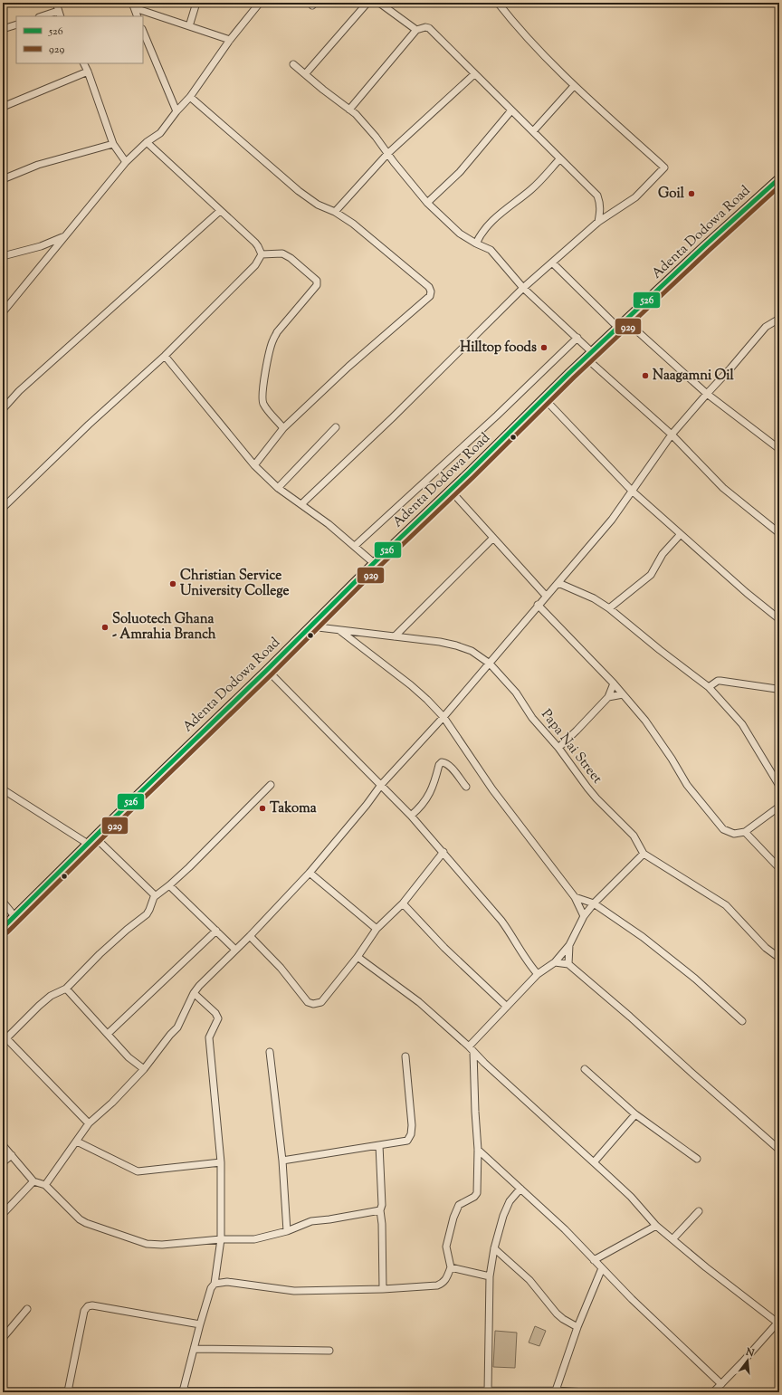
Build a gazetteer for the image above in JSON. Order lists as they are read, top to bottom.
{
  "streets": {
    "main road": ["Adenta Dodowa Road"],
    "street": ["Papa Nai Street"]
  },
  "crossings": [
    ["Adenta Dodowa Road", "Papa Nai Street"]
  ],
  "places": [
    "Goil",
    "Hilltop foods",
    "Naagamni Oil",
    "Christian Service University College",
    "Soluotech Ghana - Amrahia Branch",
    "Takoma"
  ],
  "lines": ["transit line 526", "transit line 929"],
  "legend": ["526", "929"],
  "north": "top"
}
